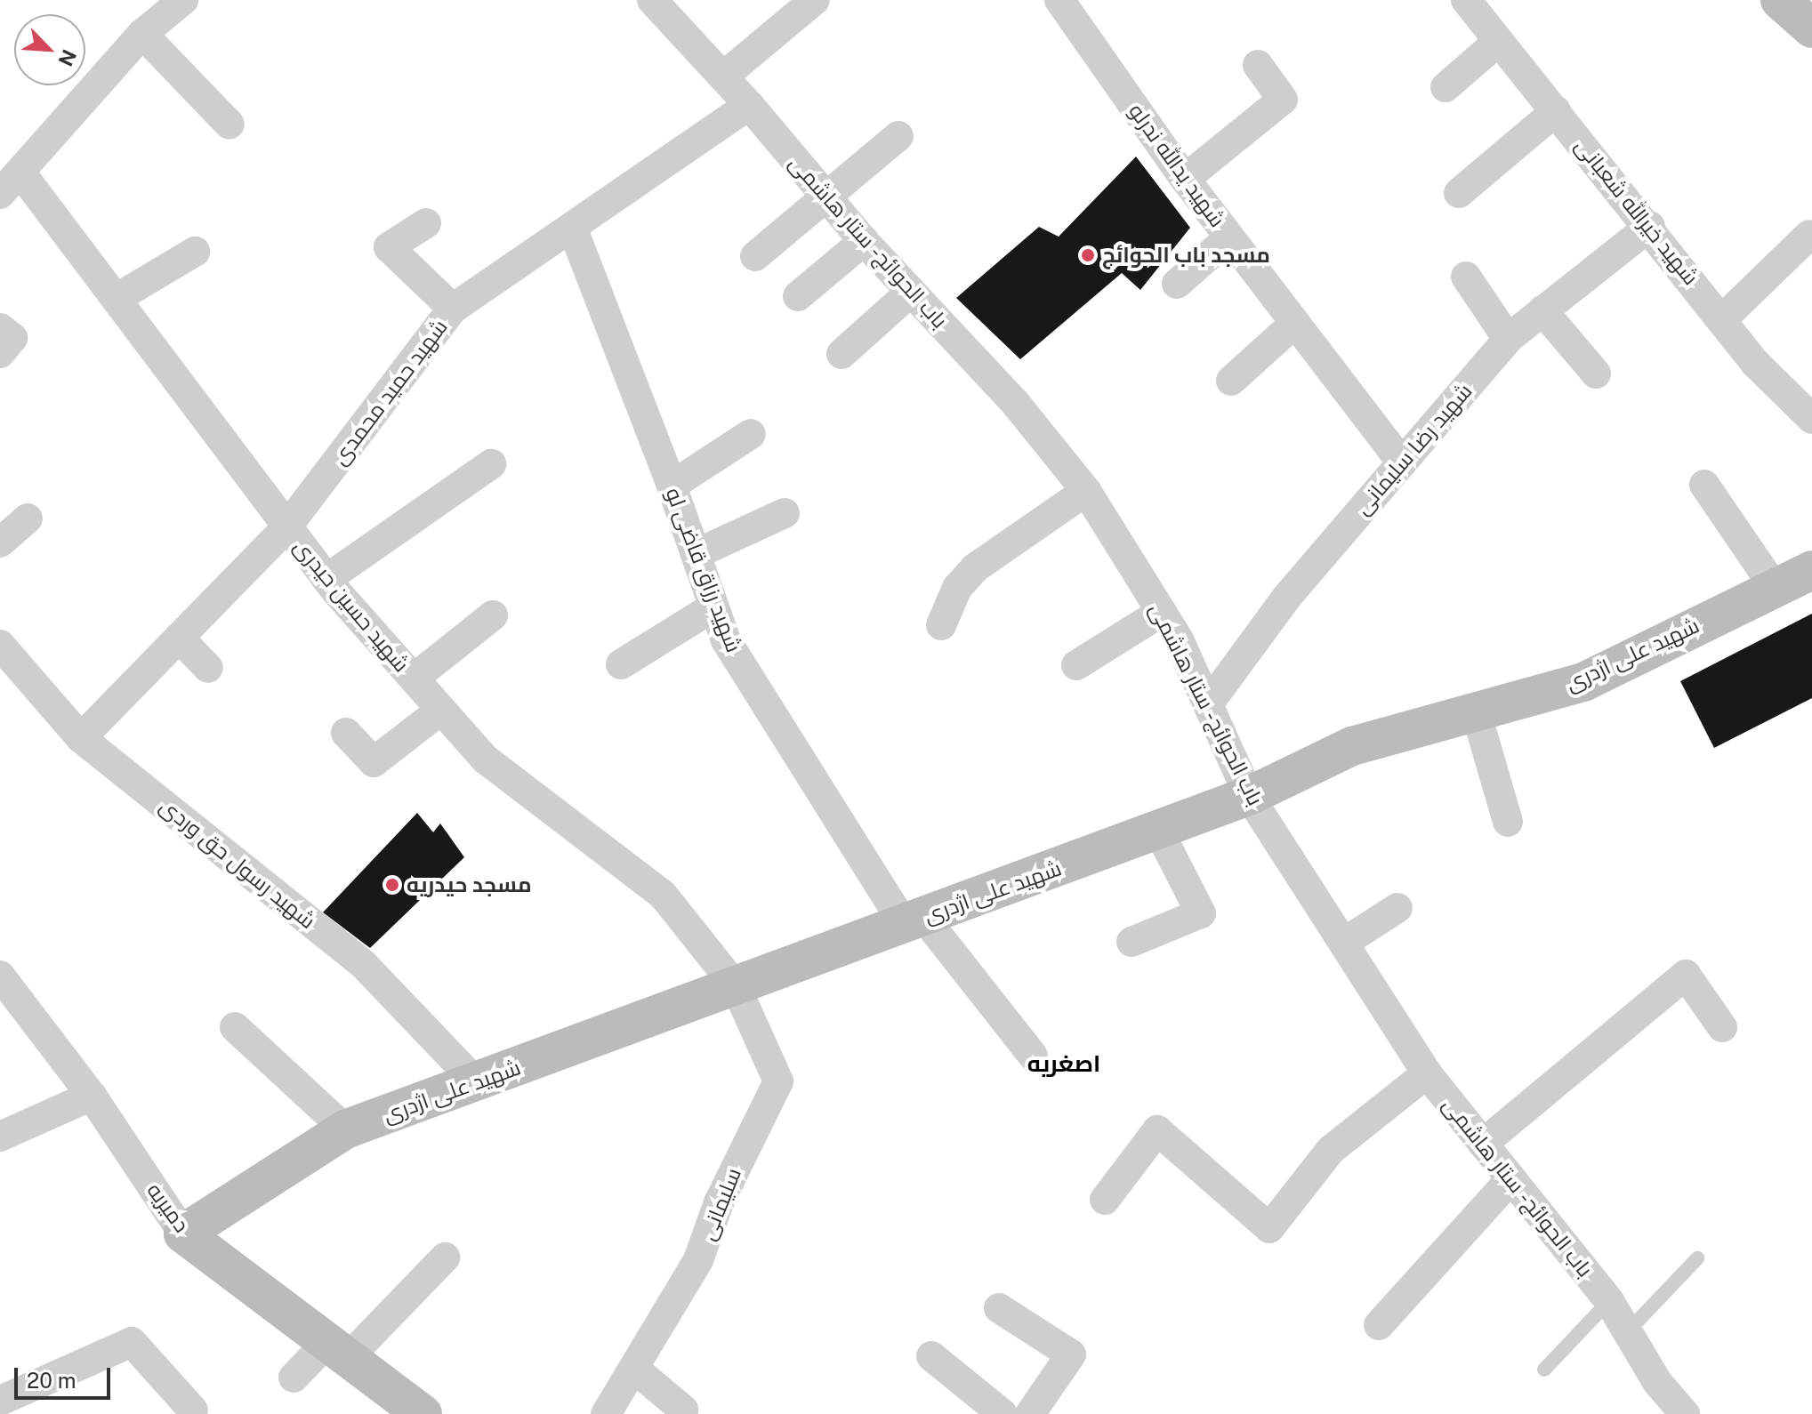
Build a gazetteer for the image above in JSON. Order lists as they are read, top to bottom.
{
  "streets": {
    "street": [
      "شهید یدالله ندرلو",
      "شهید خیرالله شعبانی",
      "باب الحوائج - ستار هاشمی",
      "شهید حمید محمدی",
      "شهید رضا سلیمانی",
      "شهید رزاق قاضی لو",
      "شهید حسین حیدری",
      "شهید علی اژدری",
      "شهید رسول حق وردی",
      "سلیمانی",
      "دمیریه"
    ]
  },
  "crossings": [
    ["شهید یدالله ندرلو", "شهید رضا سلیمانی"],
    ["شهید خیرالله شعبانی", "شهید رضا سلیمانی"],
    ["باب الحوائج - ستار هاشمی", "شهید حمید محمدی"],
    ["باب الحوائج - ستار هاشمی", "شهید رضا سلیمانی"],
    ["باب الحوائج - ستار هاشمی", "شهید علی اژدری"],
    ["شهید حمید محمدی", "شهید رزاق قاضی لو"],
    ["شهید حمید محمدی", "شهید حسین حیدری"],
    ["شهید حمید محمدی", "شهید رسول حق وردی"],
    ["شهید رزاق قاضی لو", "شهید علی اژدری"],
    ["شهید حسین حیدری", "شهید علی اژدری"],
    ["شهید حسین حیدری", "سلیمانی"],
    ["شهید علی اژدری", "شهید رسول حق وردی"],
    ["شهید علی اژدری", "سلیمانی"],
    ["شهید علی اژدری", "دمیریه"]
  ],
  "districts": ["اصغریه"],
  "places": ["مسجد باب الحوائج", "مسجد حیدریه"],
  "scale_bar": "20 m",
  "north": "bottom right"
}
